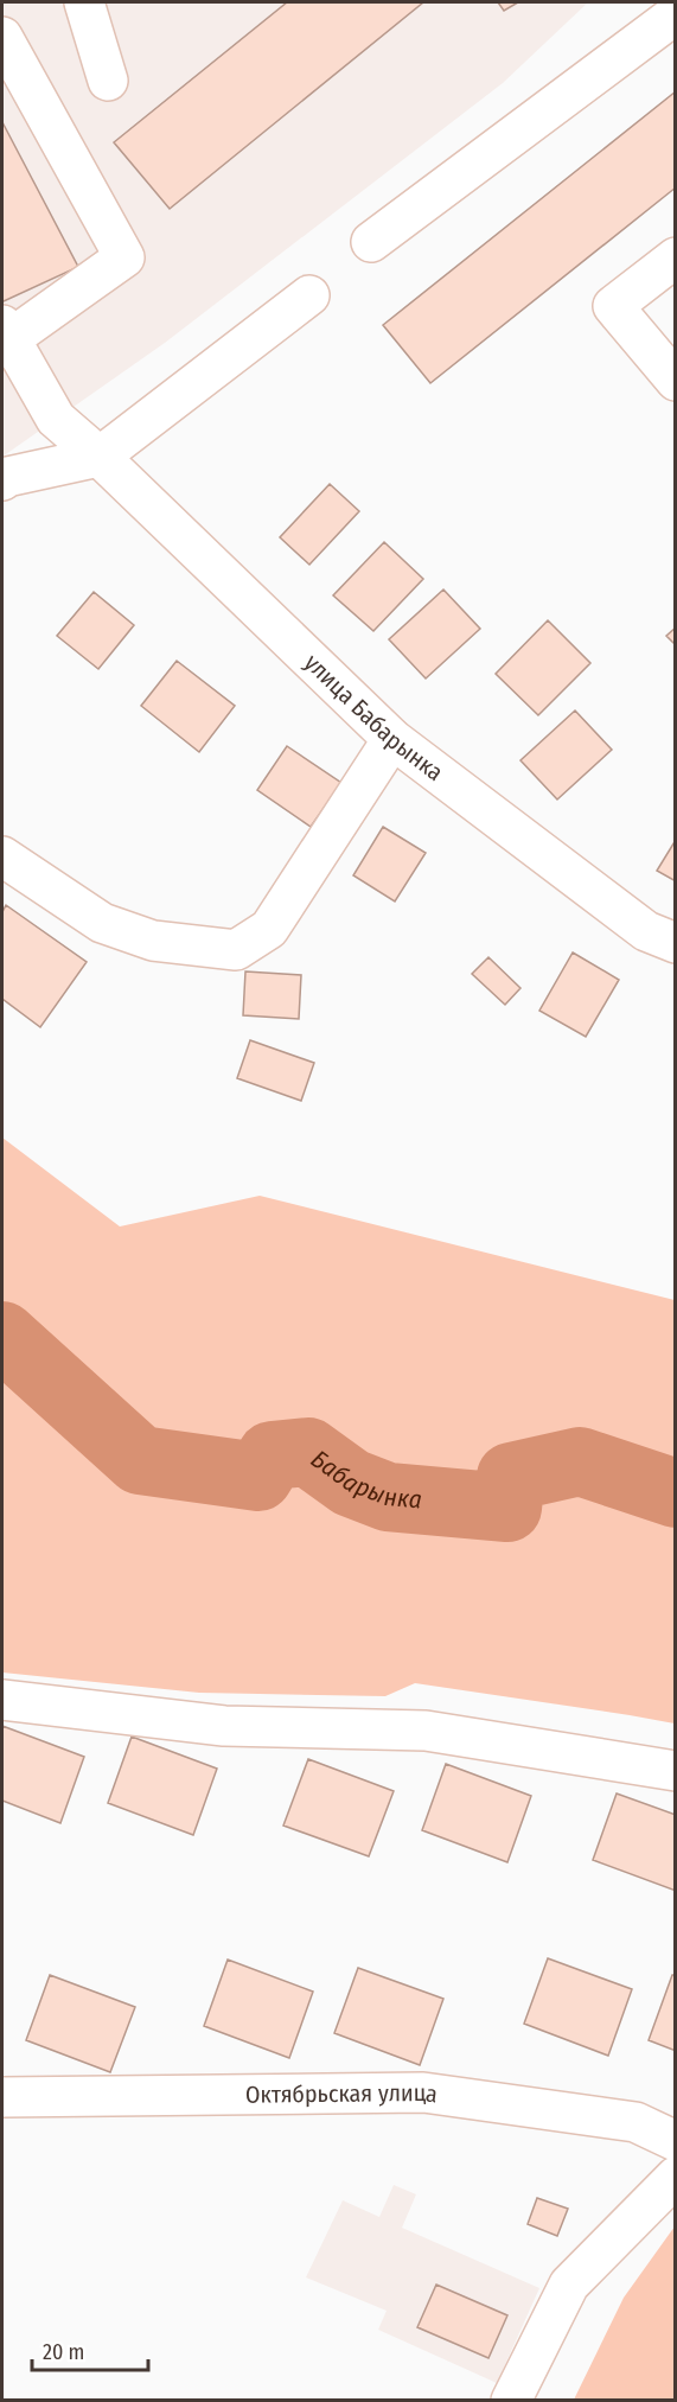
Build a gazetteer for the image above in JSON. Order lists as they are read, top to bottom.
{
  "streets": {
    "street": ["улица Бабарынка", "Октябрьская улица"]
  },
  "water": ["Бабарынка"],
  "scale_bar": "20 m"
}
